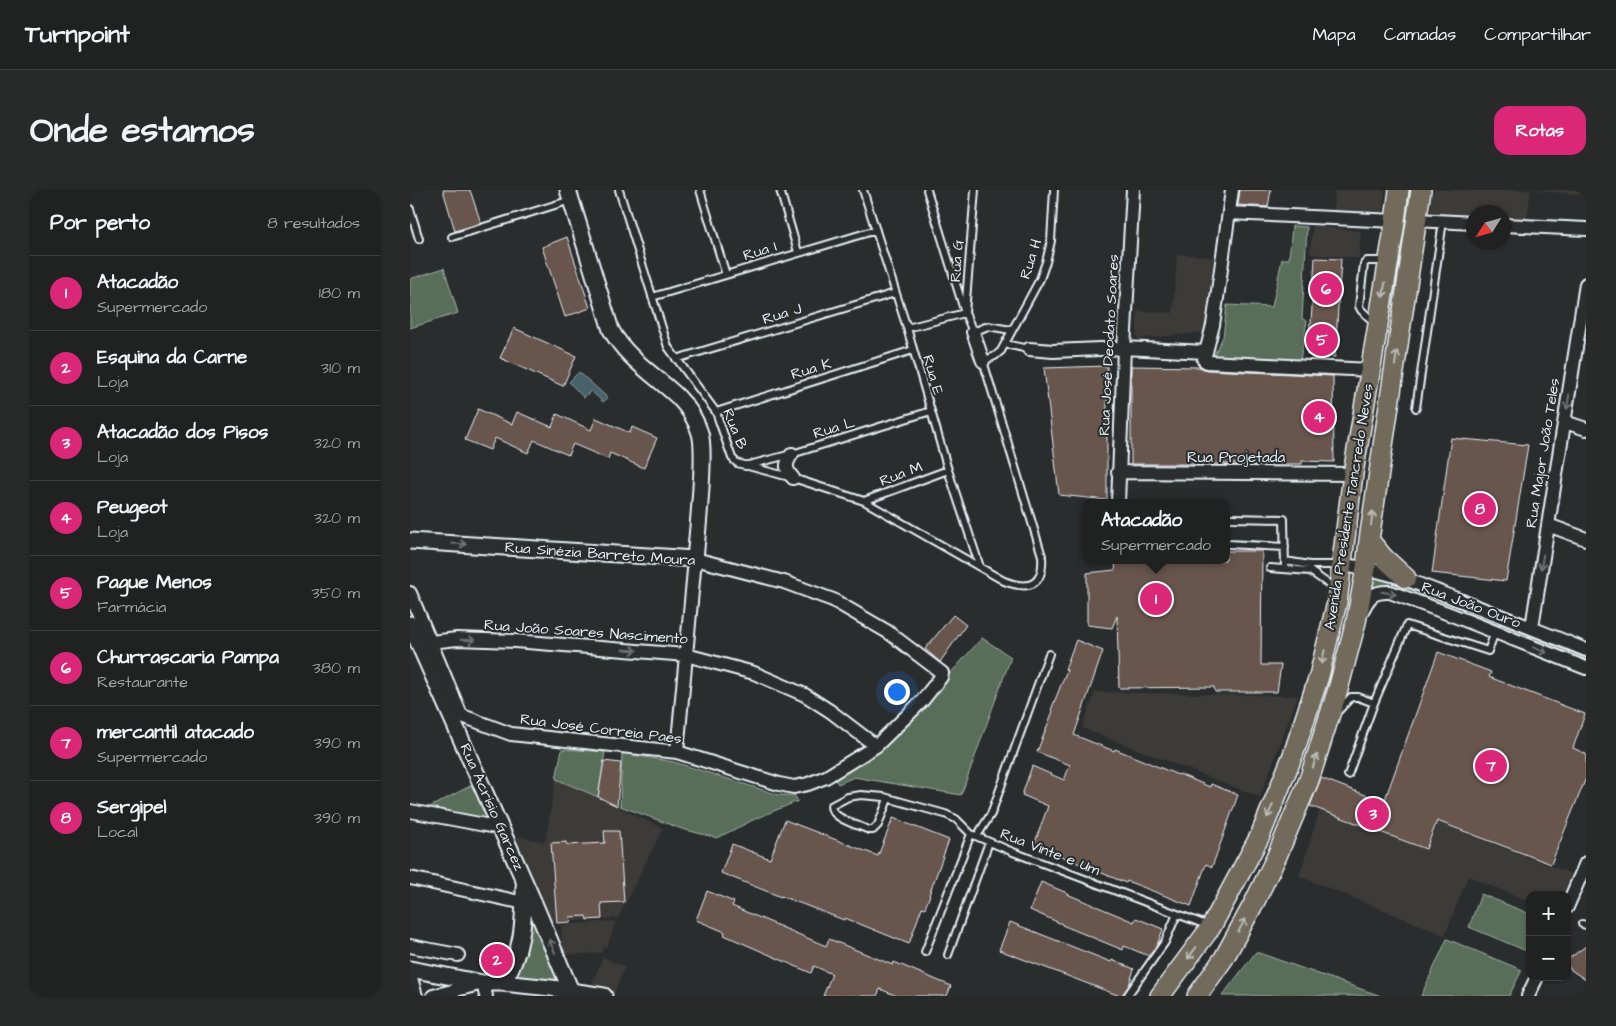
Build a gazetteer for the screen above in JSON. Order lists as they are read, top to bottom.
{
  "streets": {
    "main road": ["Avenida Presidente Tancredo Neves"],
    "street": [
      "Rua José Deodato Soares",
      "Rua Major João Teles",
      "Rua Projetada",
      "Rua Sinézia Barreto Moura",
      "Rua João Ouro",
      "Rua João Soares Nascimento",
      "Rua José Correia Paes",
      "Rua Acrísio Garcez"
    ],
    "lane": [
      "Rua I",
      "Rua H",
      "Rua G",
      "Rua J",
      "Rua K",
      "Rua E",
      "Rua L",
      "Rua B",
      "Rua M",
      "Rua Vinte e Um"
    ]
  },
  "crossings": [
    ["Rua I", "Rua E"],
    ["Rua I", "Rua B"],
    ["Rua J", "Rua E"],
    ["Rua J", "Rua B"],
    ["Rua José Deodato Soares", "Rua Projetada"],
    ["Rua K", "Rua E"],
    ["Rua K", "Rua B"],
    ["Rua E", "Rua L"],
    ["Rua E", "Rua B"],
    ["Rua E", "Rua M"],
    ["Rua L", "Rua B"],
    ["Rua B", "Rua M"],
    ["Rua Major João Teles", "Rua João Ouro"],
    ["Rua Projetada", "Avenida Presidente Tancredo Neves"],
    ["Avenida Presidente Tancredo Neves", "Rua João Ouro"],
    ["Avenida Presidente Tancredo Neves", "Rua Vinte e Um"],
    ["Rua Sinézia Barreto Moura", "Rua José Correia Paes"],
    ["Rua João Soares Nascimento", "Rua José Correia Paes"],
    ["Rua João Soares Nascimento", "Rua Acrísio Garcez"],
    ["Rua José Correia Paes", "Rua Acrísio Garcez"]
  ],
  "one_way": ["Rua Major João Teles", "Rua Sinézia Barreto Moura", "Rua João Soares Nascimento"],
  "north": "bottom left",
  "page": {
    "header": "Turnpoint",
    "nav": ["Mapa", "Camadas", "Compartilhar"],
    "title": "Onde estamos",
    "buttons": "Rotas",
    "heading": ["Por perto", "8 resultados"],
    "list": [
      {
        "mark": "1",
        "name": "Atacadão",
        "note": "Supermercado",
        "value": "180 m"
      },
      {
        "mark": "2",
        "name": "Esquina da Carne",
        "note": "Loja",
        "value": "310 m"
      },
      {
        "mark": "3",
        "name": "Atacadão dos Pisos",
        "note": "Loja",
        "value": "320 m"
      },
      {
        "mark": "4",
        "name": "Peugeot",
        "note": "Loja",
        "value": "320 m"
      },
      {
        "mark": "5",
        "name": "Pague Menos",
        "note": "Farmácia",
        "value": "350 m"
      },
      {
        "mark": "6",
        "name": "Churrascaria Pampa",
        "note": "Restaurante",
        "value": "380 m"
      },
      {
        "mark": "7",
        "name": "mercantil atacado",
        "note": "Supermercado",
        "value": "390 m"
      },
      {
        "mark": "8",
        "name": "Sergipel",
        "note": "Local",
        "value": "390 m"
      }
    ],
    "pins": [
      "6",
      "5",
      "4",
      "8",
      "1",
      "7",
      "3",
      "2"
    ],
    "popup": ["Atacadão", "Supermercado"],
    "map_buttons": ["+", "−"]
  }
}
